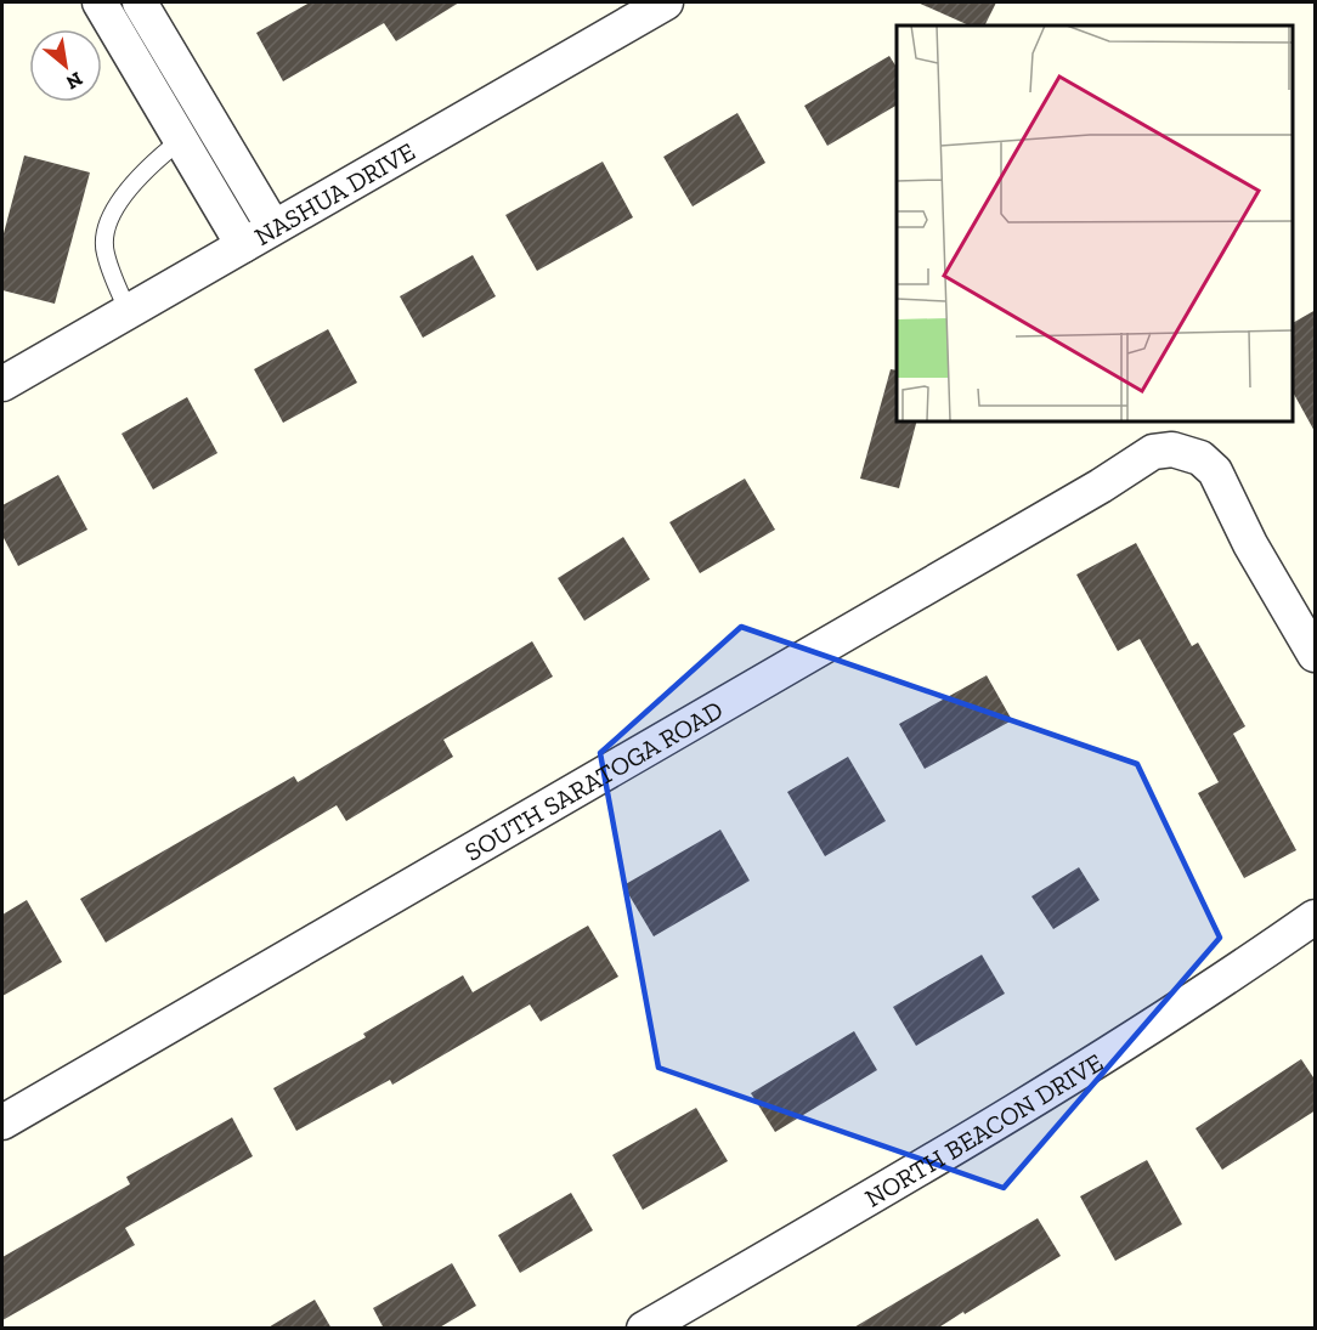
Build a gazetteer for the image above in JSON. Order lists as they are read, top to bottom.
{
  "streets": {
    "street": ["NASHUA DRIVE", "SOUTH SARATOGA ROAD", "NORTH BEACON DRIVE"]
  },
  "north": "bottom right"
}
